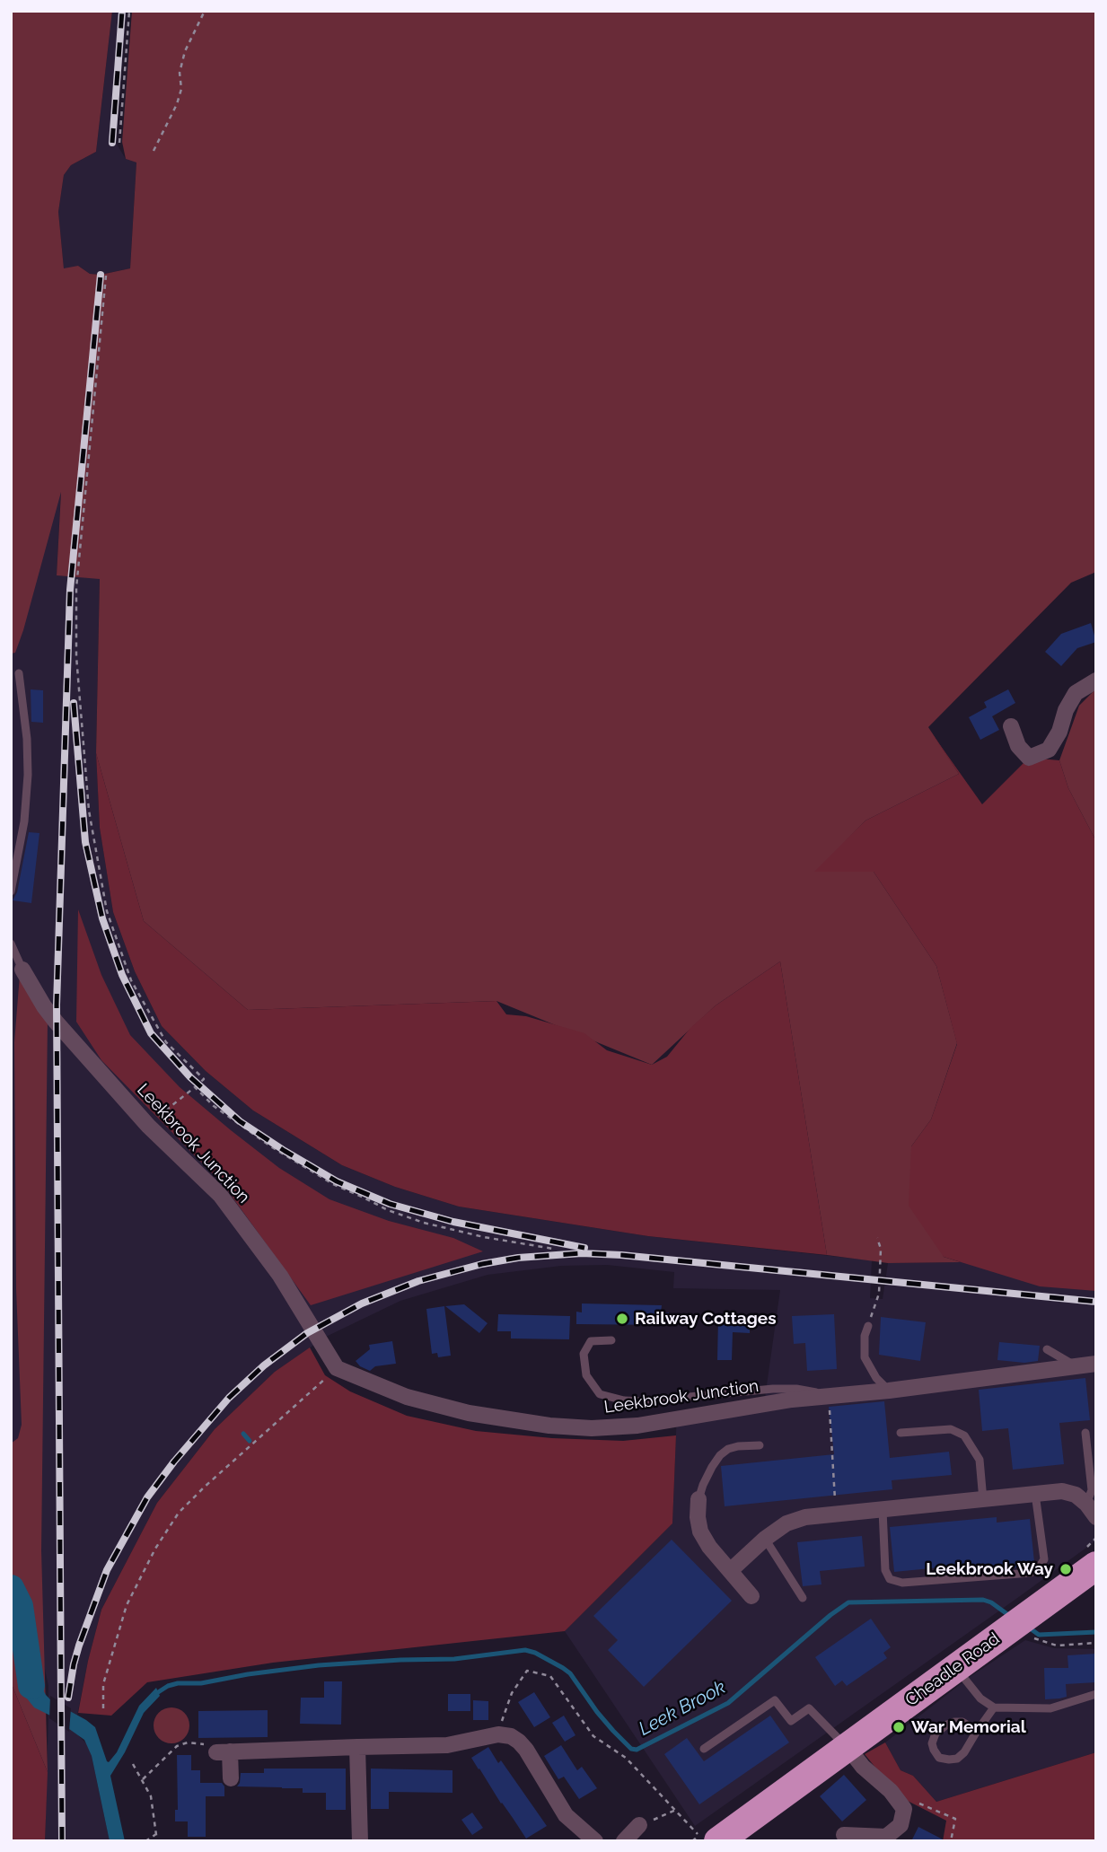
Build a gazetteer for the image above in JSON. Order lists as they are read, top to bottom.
{
  "streets": {
    "highway": ["Cheadle Road"],
    "street": ["Leekbrook Junction"]
  },
  "water": ["Leek Brook"],
  "places": ["Railway Cottages", "Leekbrook Way", "War Memorial"]
}
